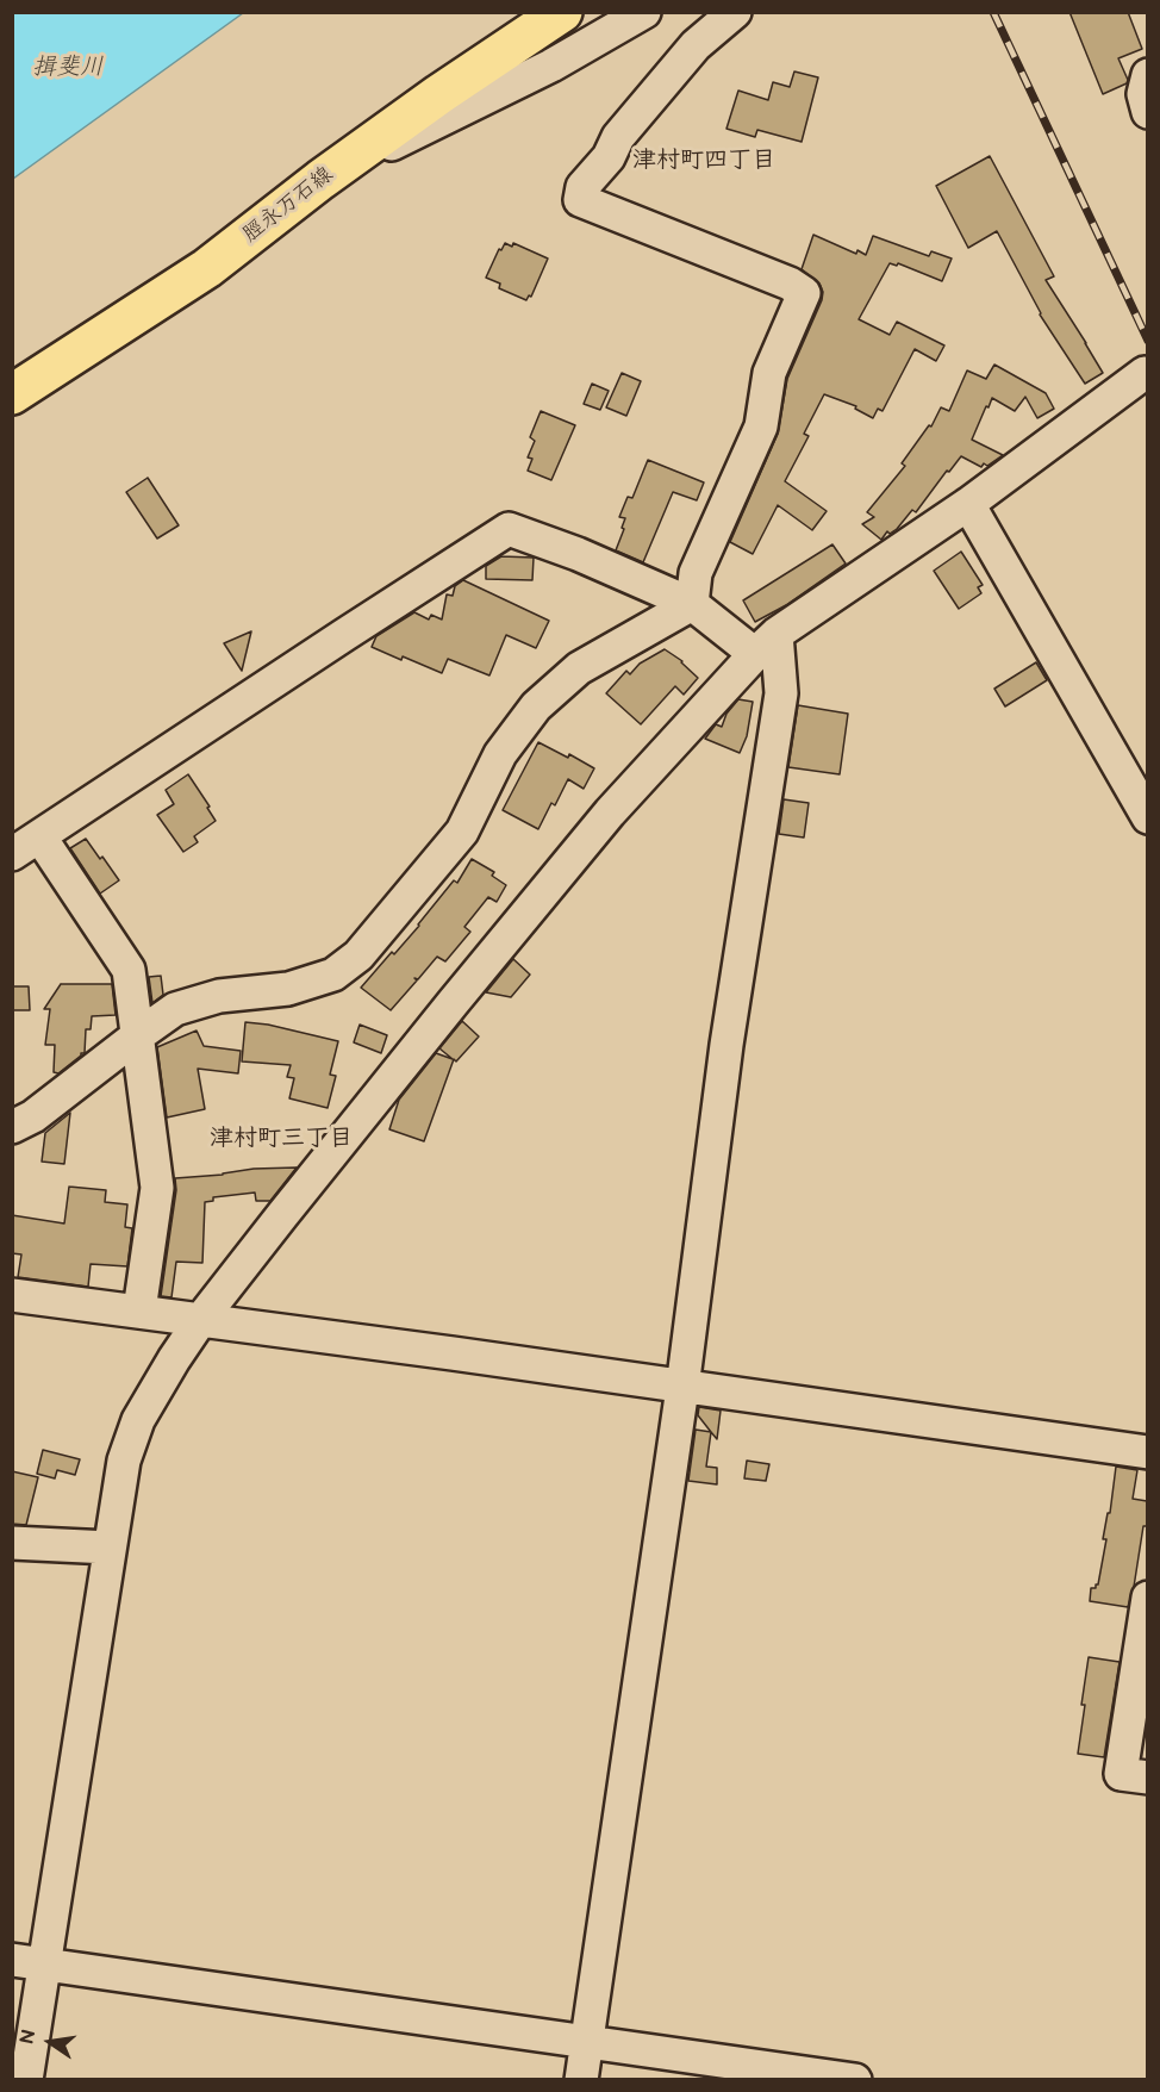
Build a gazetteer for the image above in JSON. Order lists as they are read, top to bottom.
{
  "streets": {
    "main road": ["脛永万石線"]
  },
  "districts": ["津村町四丁目", "津村町三丁目"],
  "water": ["揖斐川"],
  "north": "left"
}
